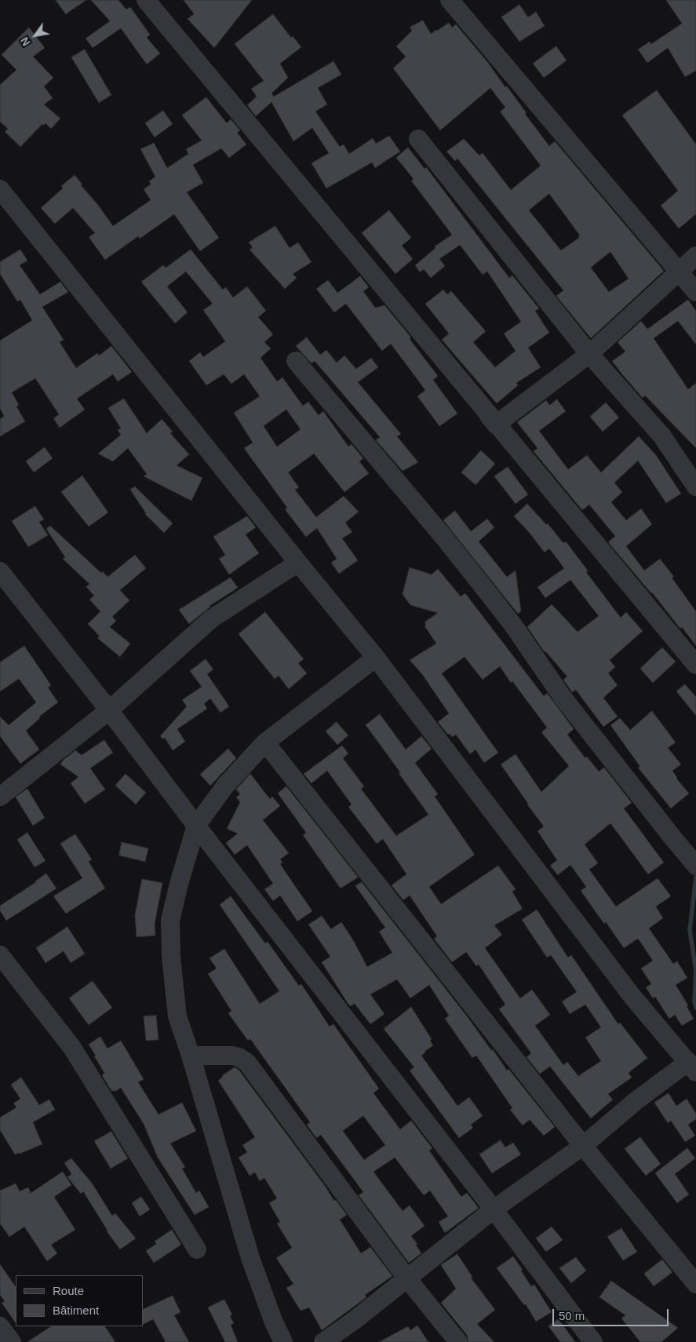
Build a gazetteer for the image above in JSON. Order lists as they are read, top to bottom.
{
  "legend": ["Route", "Bâtiment"],
  "scale_bar": "50 m",
  "north": "bottom left"
}
